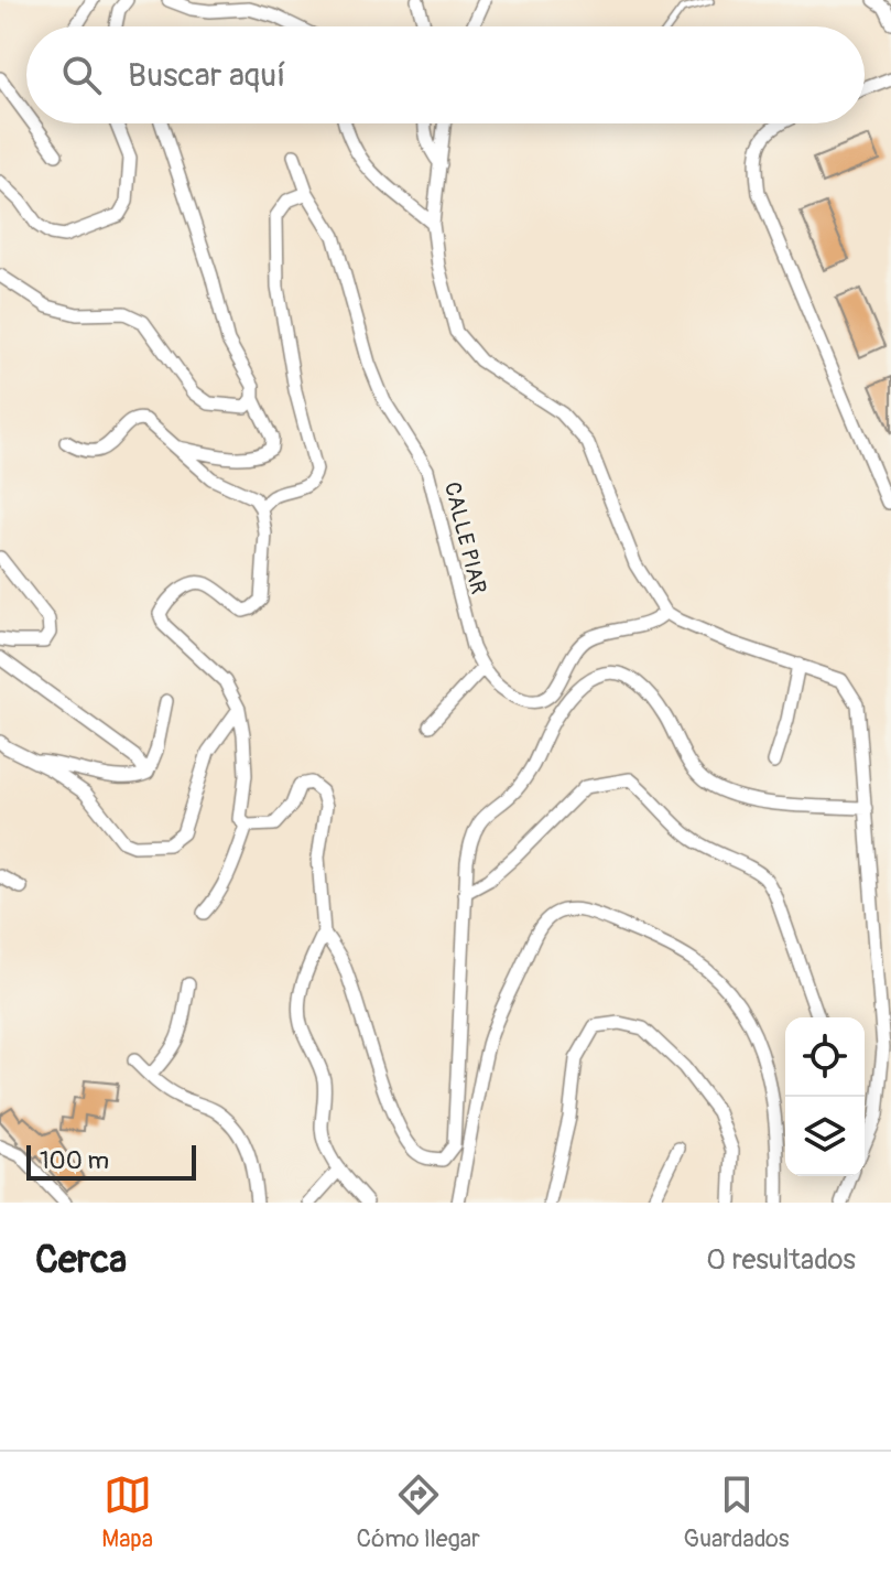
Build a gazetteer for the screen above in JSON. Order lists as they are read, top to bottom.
{
  "streets": {
    "street": ["CALLE PIAR"]
  },
  "scale_bar": "100 m",
  "page": {
    "search": "Buscar aquí",
    "scale": "100 m",
    "heading": ["Cerca", "0 resultados"],
    "nav": ["Mapa", "Cómo llegar", "Guardados"]
  }
}
